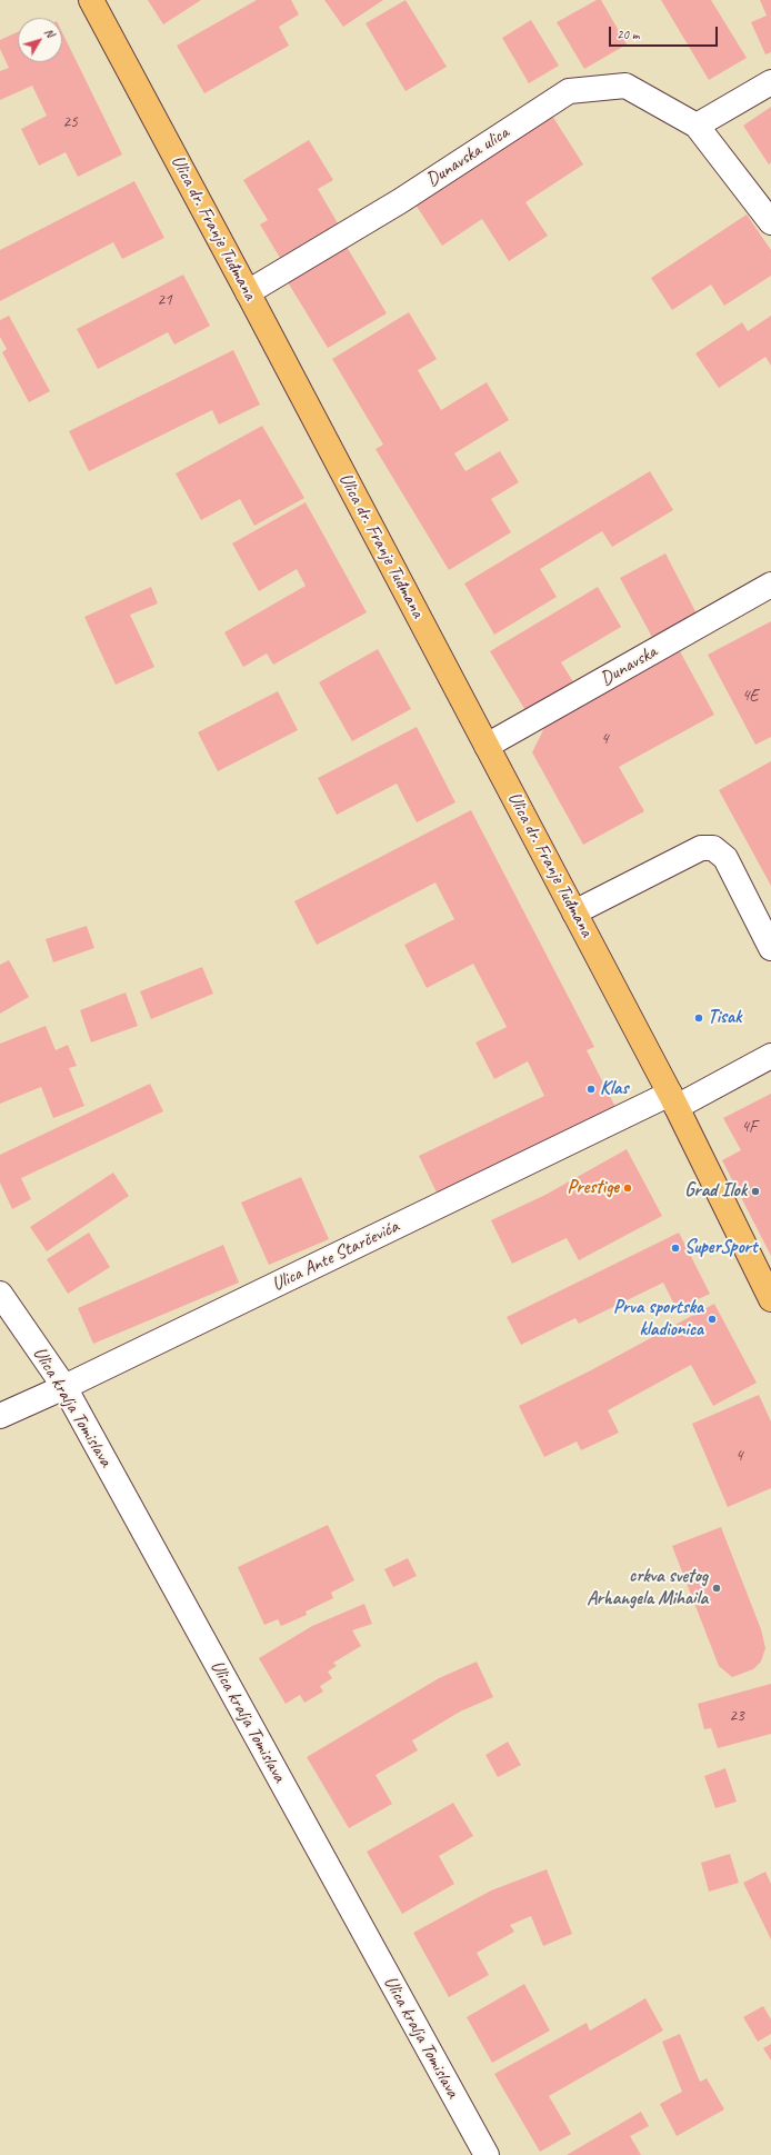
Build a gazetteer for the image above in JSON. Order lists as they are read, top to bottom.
{
  "streets": {
    "main road": ["Ulica dr. Franje Tuđmana"],
    "street": [
      "Dunavska ulica",
      "Dunavska",
      "Ulica Ante Starčevića",
      "Ulica kralja Tomislava"
    ]
  },
  "crossings": [
    ["Dunavska ulica", "Ulica dr. Franje Tuđmana"],
    ["Ulica dr. Franje Tuđmana", "Dunavska"],
    ["Ulica dr. Franje Tuđmana", "Ulica Ante Starčevića"],
    ["Ulica Ante Starčevića", "Ulica kralja Tomislava"]
  ],
  "places": [
    "Tisak",
    "Klas",
    "Prestige",
    "Grad Ilok",
    "SuperSport",
    "Prva sportska kladionica",
    "crkva svetog Arhangela Mihaila"
  ],
  "house_numbers": [
    "25",
    "21",
    "4E",
    "4",
    "4F",
    "4",
    "23"
  ],
  "scale_bar": "20 m",
  "north": "top right"
}
